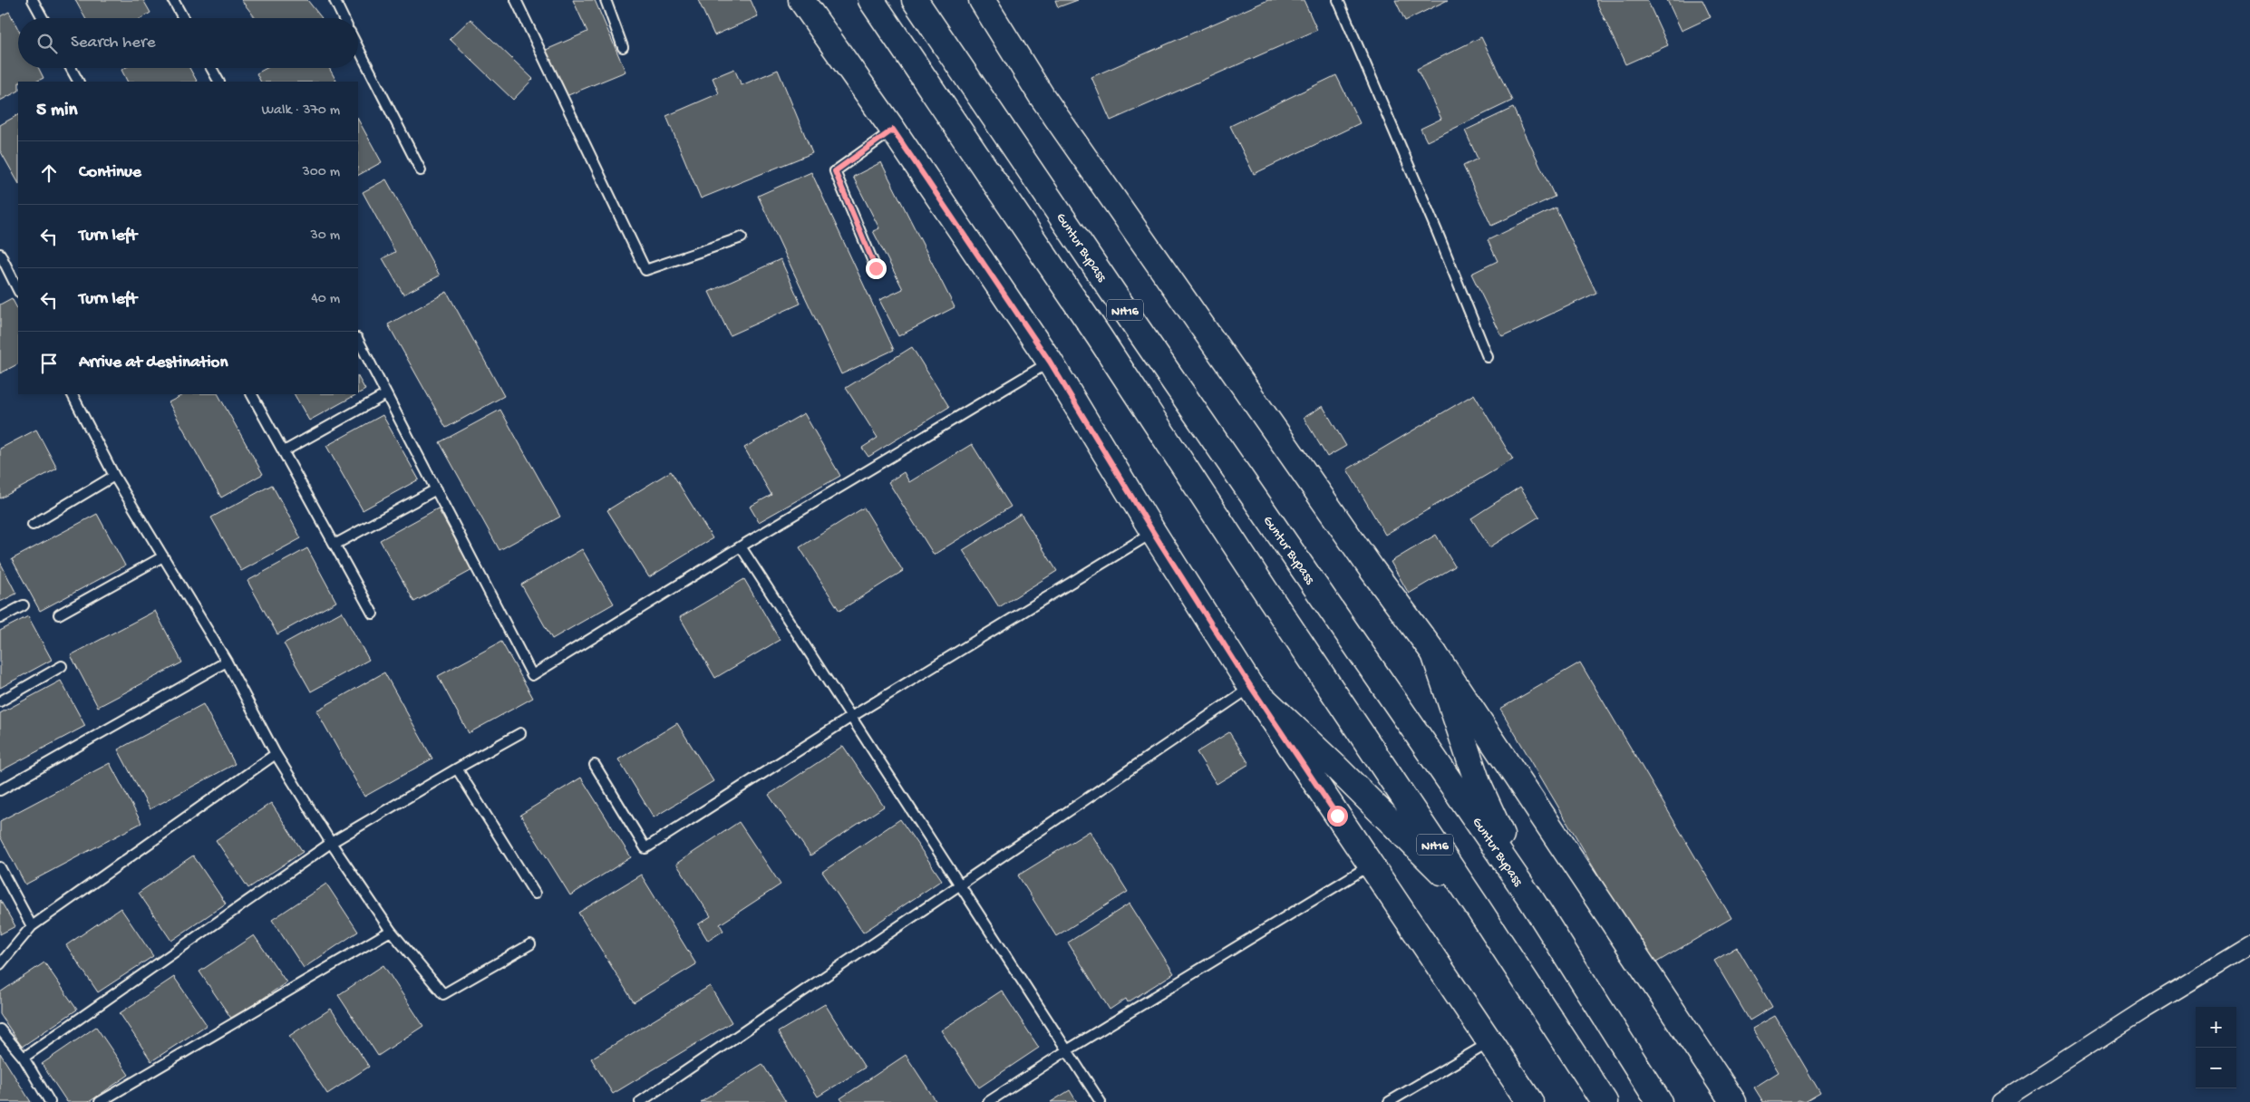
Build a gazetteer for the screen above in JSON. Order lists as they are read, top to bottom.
{
  "streets": {
    "main road": ["Guntur Bypass", "NH16"]
  },
  "page": {
    "search": "Search here",
    "heading": ["5 min", "Walk · 370 m"],
    "list": [
      ["Continue", "300 m"],
      ["Turn left", "30 m"],
      ["Turn left", "40 m"],
      "Arrive at destination"
    ],
    "map_buttons": ["+", "−"]
  }
}
